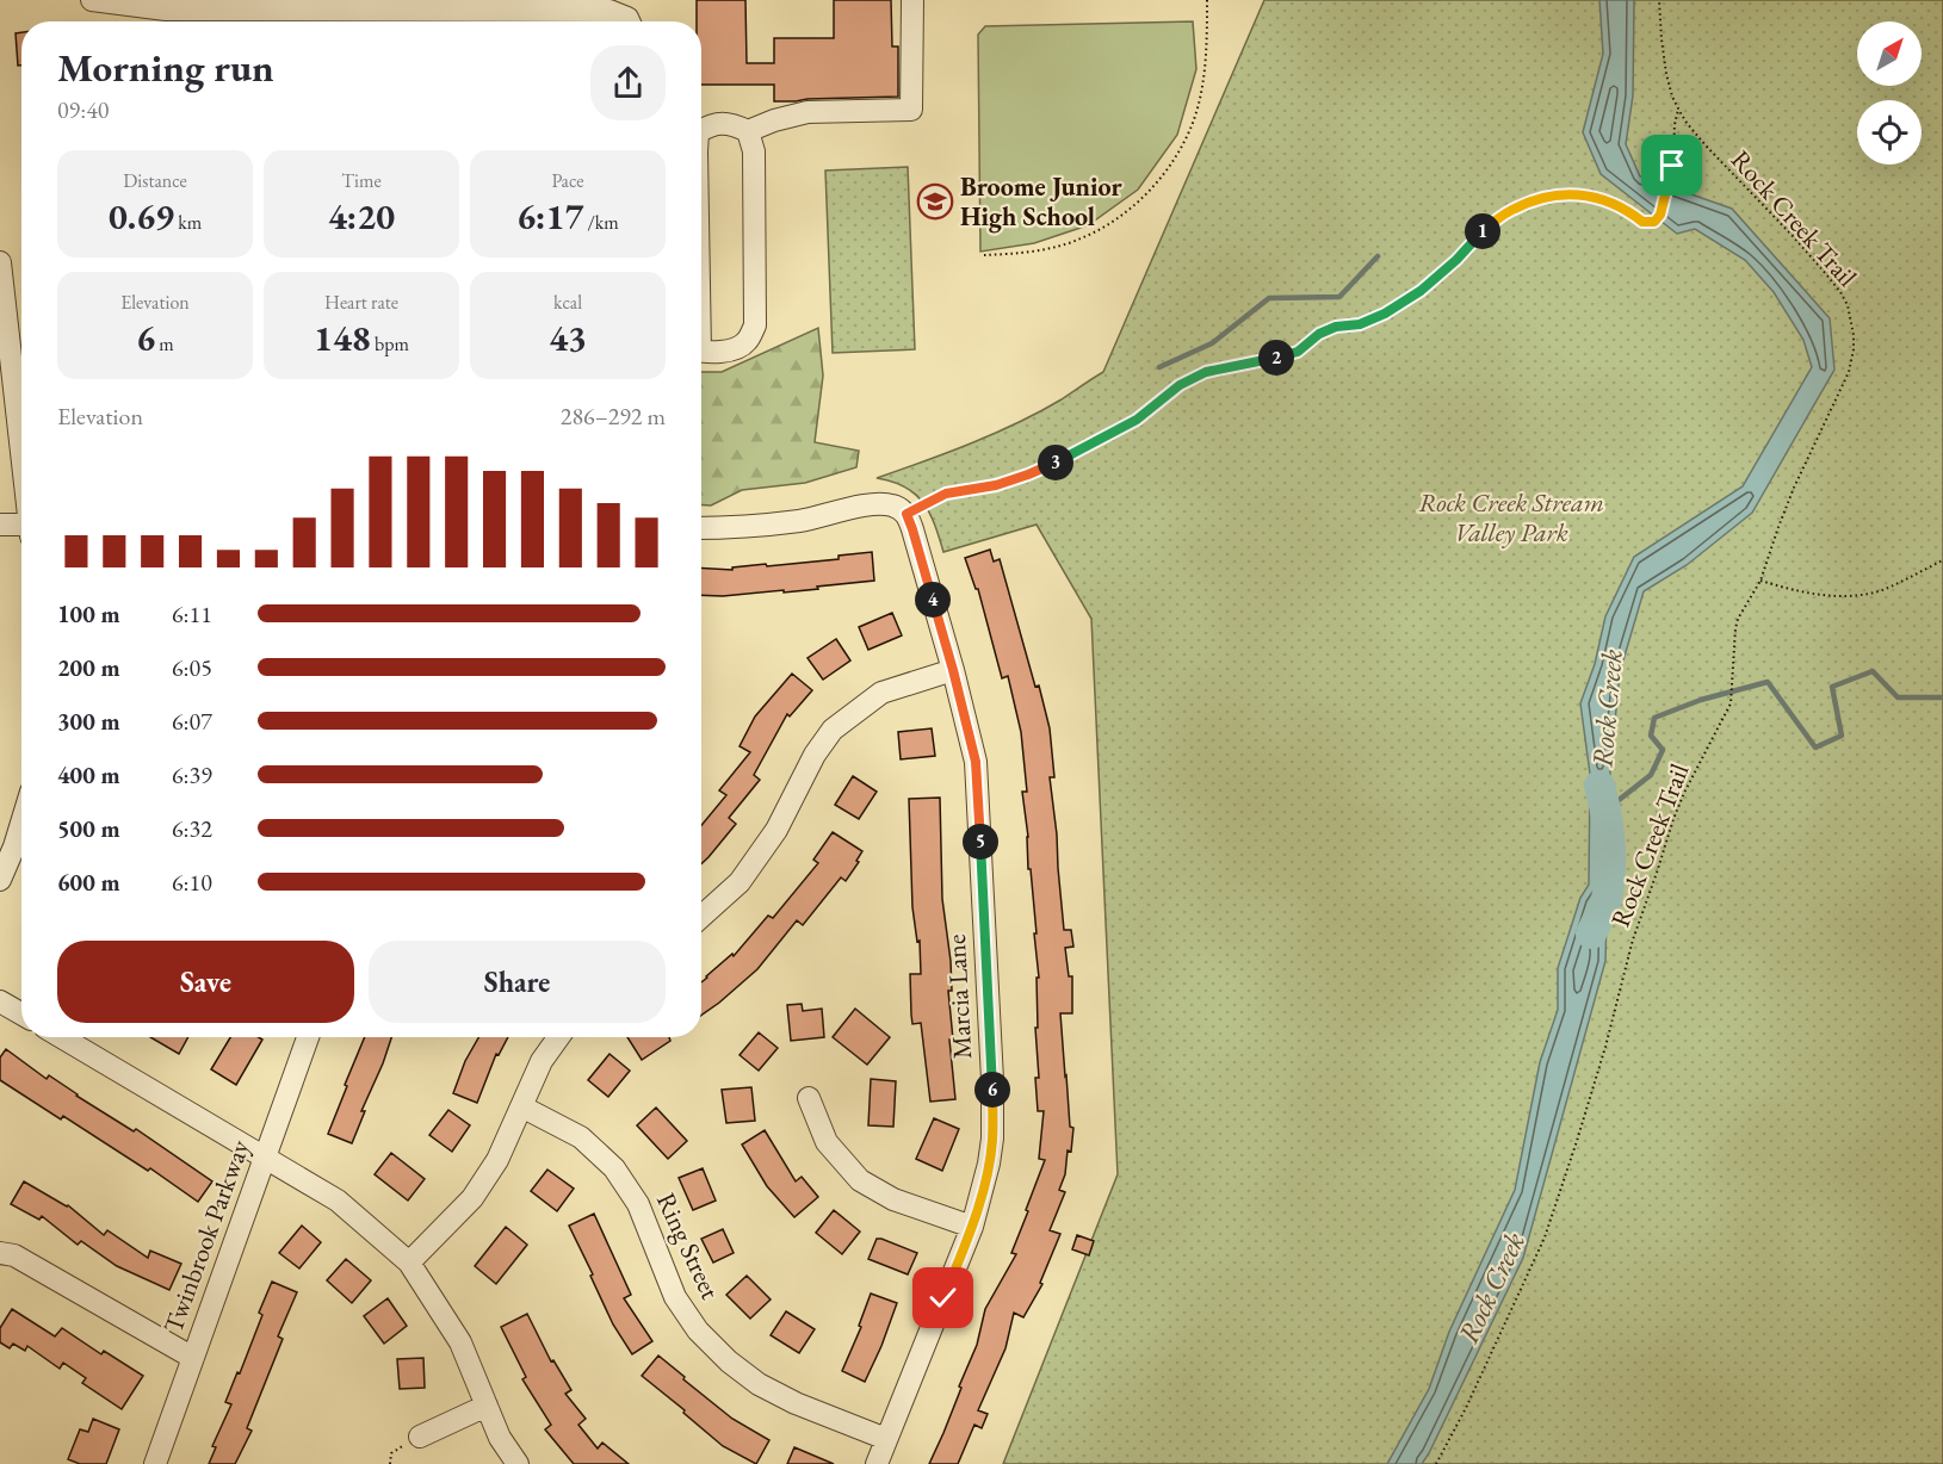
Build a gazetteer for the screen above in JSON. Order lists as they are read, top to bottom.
{
  "streets": {
    "street": ["Marcia Lane", "Twinbrook Parkway", "Ring Street"],
    "path": ["Rock Creek Trail"]
  },
  "crossings": [
    ["Marcia Lane", "Ring Street"]
  ],
  "water": ["Rock Creek"],
  "parks": ["Rock Creek Stream Valley Park"],
  "places": {
    "school or university": ["Broome Junior High School"]
  },
  "north": "top right",
  "page": {
    "heading": ["Morning run", "09:40"],
    "stats": [
      ["Distance", "0.69 km"],
      ["Time", "4:20"],
      ["Pace", "6:17 /km"],
      ["Elevation", "6 m"],
      ["Heart rate", "148 bpm"],
      ["kcal", "43"]
    ],
    "pins": [
      "1",
      "2",
      "3",
      "4",
      "5",
      "6"
    ],
    "chart": ["Elevation", "286–292 m"],
    "list": [
      {
        "name": "100 m",
        "note": "6:11"
      },
      {
        "name": "200 m",
        "note": "6:05"
      },
      {
        "name": "300 m",
        "note": "6:07"
      },
      {
        "name": "400 m",
        "note": "6:39"
      },
      {
        "name": "500 m",
        "note": "6:32"
      },
      {
        "name": "600 m",
        "note": "6:10"
      }
    ],
    "buttons": ["Save", "Share"]
  }
}
